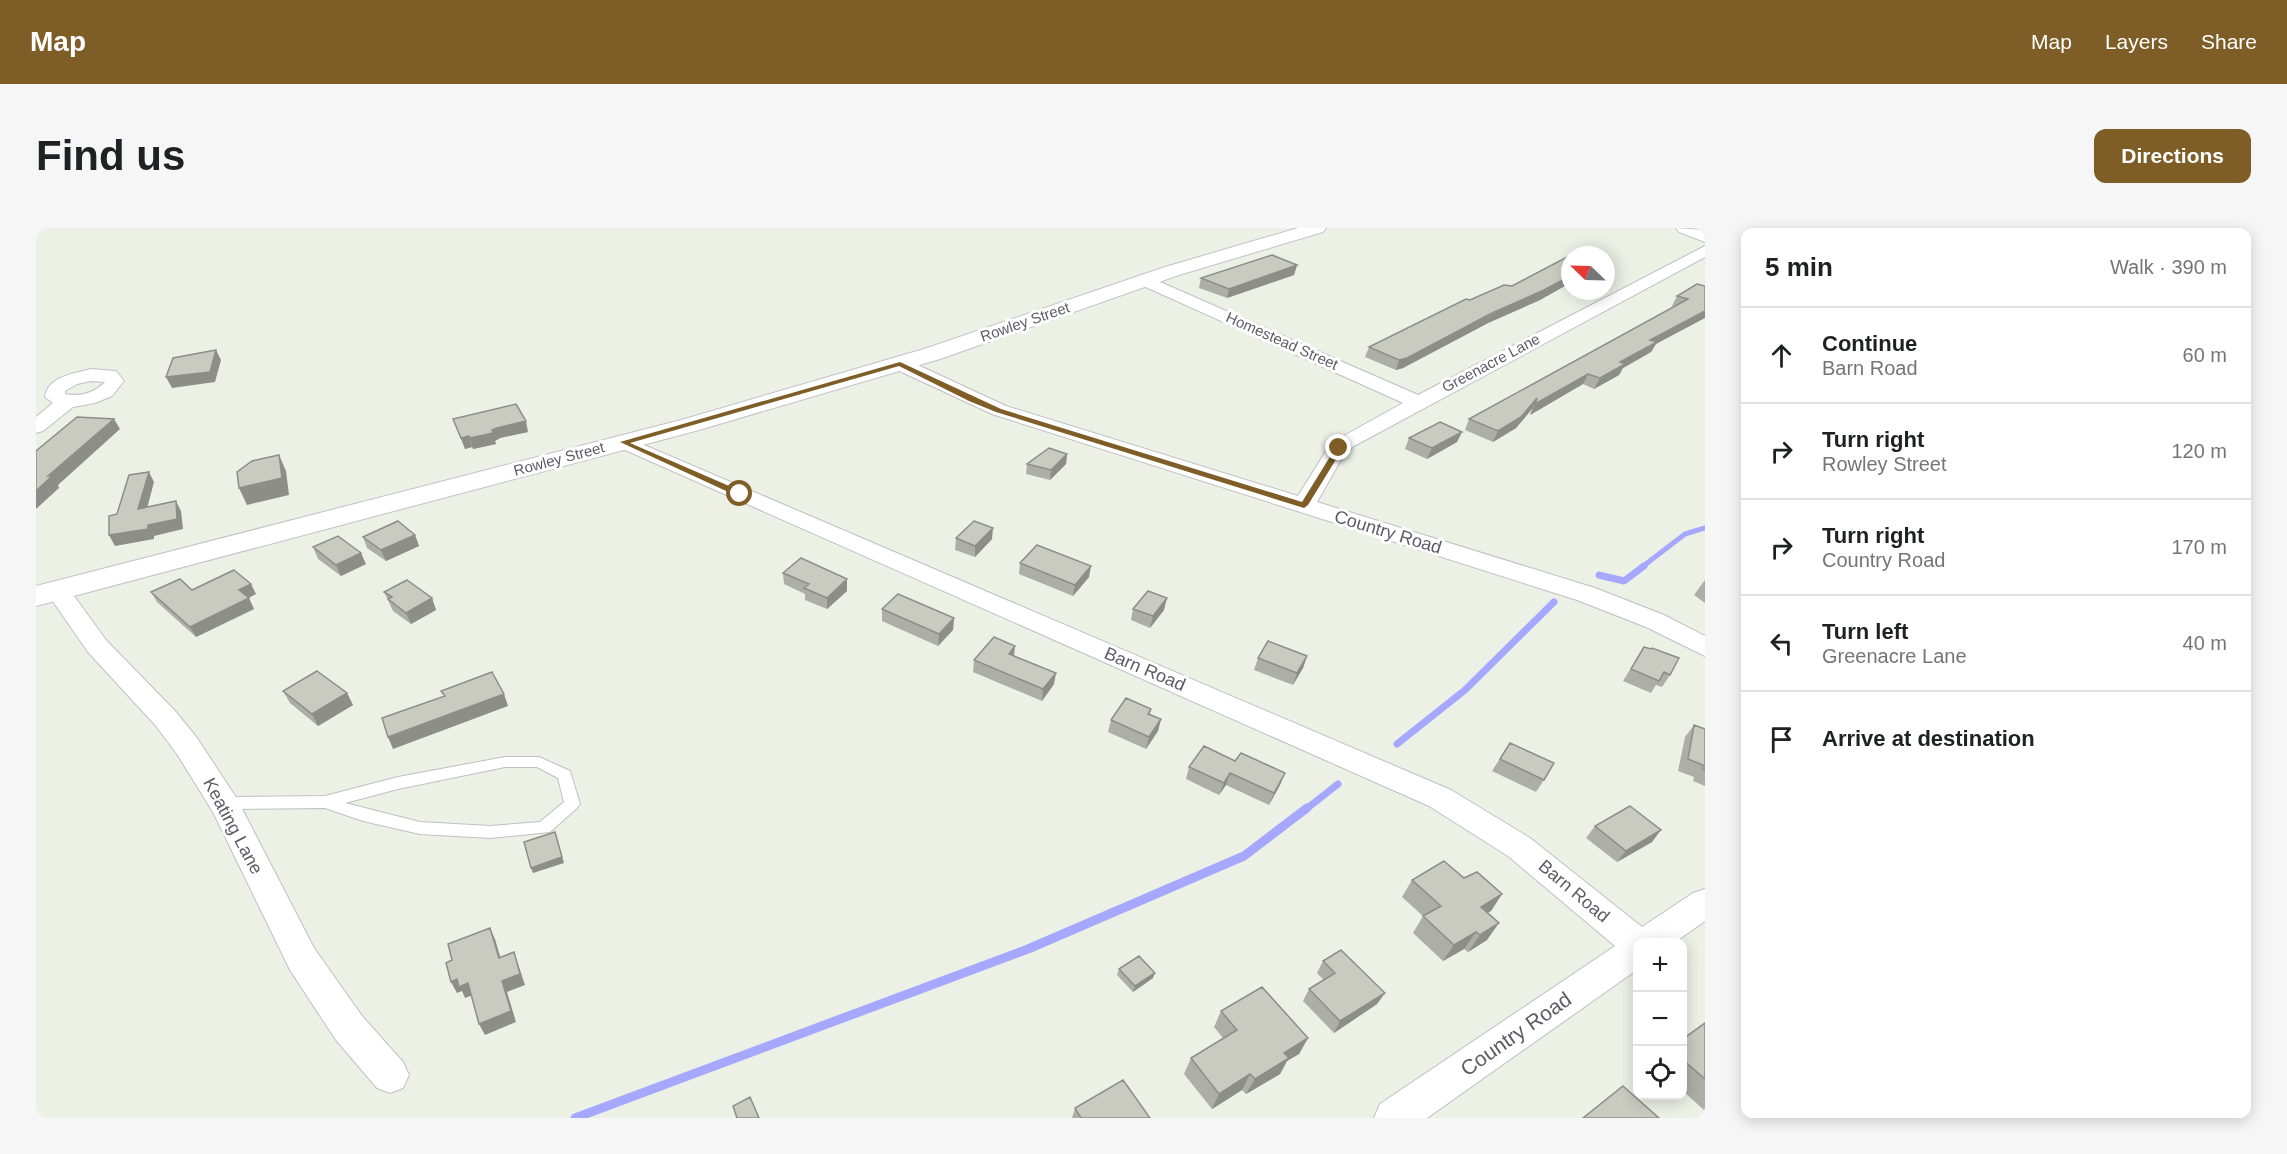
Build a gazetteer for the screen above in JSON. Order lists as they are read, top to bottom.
{
  "streets": {
    "street": [
      "Rowley Street",
      "Homestead Street",
      "Greenacre Lane",
      "Country Road",
      "Barn Road",
      "Keating Lane"
    ]
  },
  "crossings": [
    ["Rowley Street", "Homestead Street"],
    ["Rowley Street", "Country Road"],
    ["Rowley Street", "Barn Road"],
    ["Rowley Street", "Keating Lane"],
    ["Homestead Street", "Greenacre Lane"],
    ["Greenacre Lane", "Country Road"]
  ],
  "north": "top left",
  "page": {
    "header": "Map",
    "nav": ["Map", "Layers", "Share"],
    "buttons": "Directions",
    "title": "Find us",
    "heading": ["5 min", "Walk · 390 m"],
    "list": [
      ["Continue", "Barn Road", "60 m"],
      ["Turn right", "Rowley Street", "120 m"],
      ["Turn right", "Country Road", "170 m"],
      ["Turn left", "Greenacre Lane", "40 m"],
      "Arrive at destination"
    ],
    "map_buttons": ["+", "−"]
  }
}
